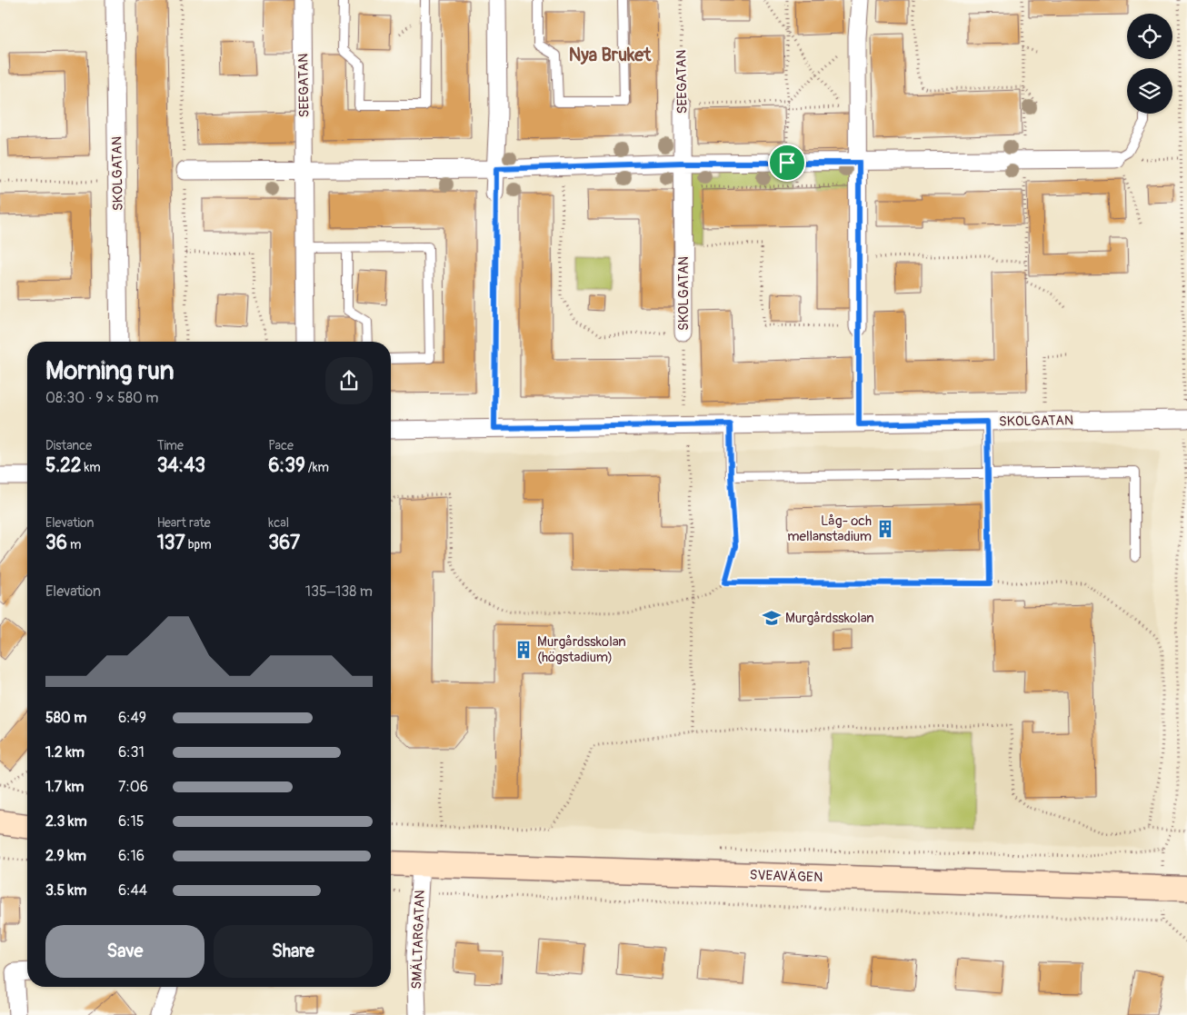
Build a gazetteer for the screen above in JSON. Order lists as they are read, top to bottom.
{
  "streets": {
    "main road": ["SVEAVÄGEN"],
    "street": ["SEEGATAN", "SKOLGATAN", "SMÄLTARGATAN"]
  },
  "crossings": [
    ["SEEGATAN", "SKOLGATAN"],
    ["SVEAVÄGEN", "SMÄLTARGATAN"]
  ],
  "districts": ["Nya Bruket"],
  "places": {
    "building": ["Låg- och mellanstadium", "Murgårdsskolan (högstadium)"],
    "school or university": ["Murgårdsskolan"]
  },
  "page": {
    "heading": ["Morning run", "08:30 · 9 × 580 m"],
    "stats": [
      ["Distance", "5.22 km"],
      ["Time", "34:43"],
      ["Pace", "6:39 /km"],
      ["Elevation", "36 m"],
      ["Heart rate", "137 bpm"],
      ["kcal", "367"]
    ],
    "chart": ["Elevation", "135–138 m"],
    "list": [
      {
        "name": "580 m",
        "note": "6:49"
      },
      {
        "name": "1.2 km",
        "note": "6:31"
      },
      {
        "name": "1.7 km",
        "note": "7:06"
      },
      {
        "name": "2.3 km",
        "note": "6:15"
      },
      {
        "name": "2.9 km",
        "note": "6:16"
      },
      {
        "name": "3.5 km",
        "note": "6:44"
      }
    ],
    "buttons": ["Save", "Share"]
  }
}
